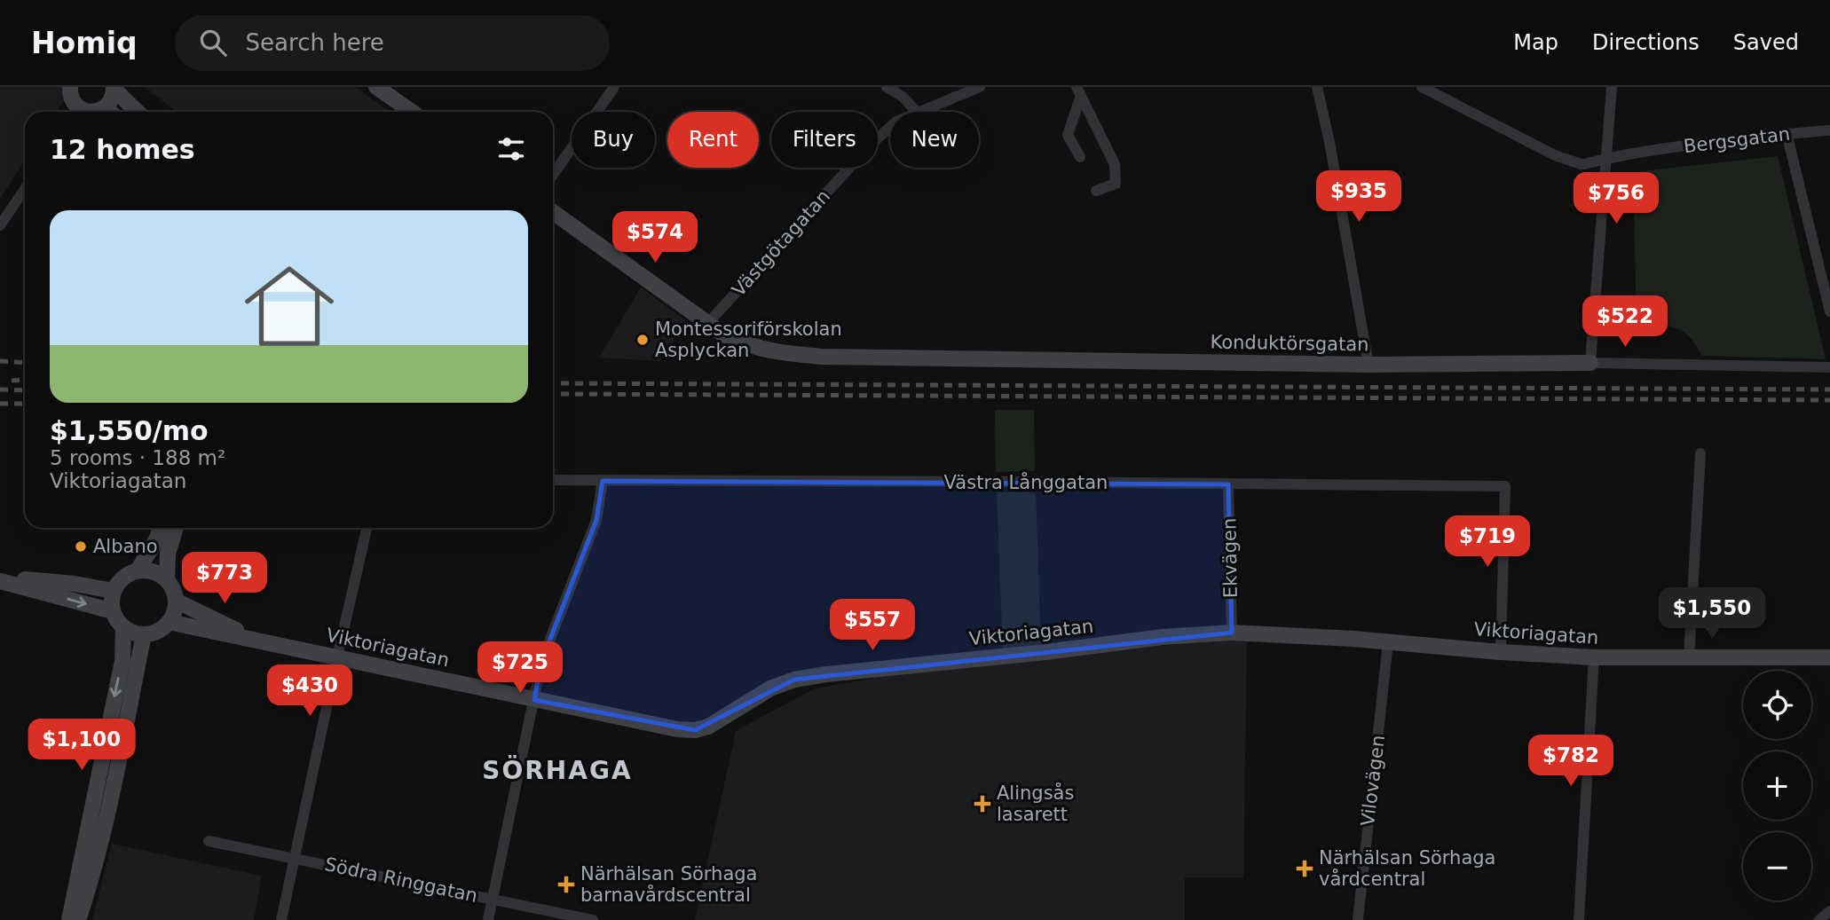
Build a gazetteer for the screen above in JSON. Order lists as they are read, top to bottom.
{
  "streets": {
    "street": [
      "Bergsgatan",
      "Västgötagatan",
      "Konduktörsgatan",
      "Västra Långgatan",
      "Ekvägen",
      "Viktoriagatan",
      "Vilovägen",
      "Södra Ringgatan"
    ]
  },
  "crossings": [
    ["Västgötagatan", "Konduktörsgatan"],
    ["Västra Långgatan", "Ekvägen"],
    ["Västra Långgatan", "Viktoriagatan"],
    ["Ekvägen", "Viktoriagatan"],
    ["Viktoriagatan", "Vilovägen"]
  ],
  "districts": ["SÖRHAGA"],
  "places": {
    "other": ["Montessoriförskolan Asplyckan", "Albano"],
    "health": ["Alingsås lasarett", "Närhälsan Sörhaga vårdcentral", "Närhälsan Sörhaga barnavårdscentral"]
  },
  "page": {
    "header": "Homiq",
    "search": "Search here",
    "nav": ["Map", "Directions", "Saved"],
    "chip": [
      "Buy",
      "Rent",
      "Filters",
      "New"
    ],
    "heading": "12 homes",
    "price": [
      "$935",
      "$756",
      "$574",
      "$522",
      "$719",
      "$773",
      "$1,550",
      "$557",
      "$725",
      "$430",
      "$1,100",
      "$782"
    ],
    "list": [
      {
        "name": "$1,550/mo",
        "note": "5 rooms · 188 m² · Viktoriagatan"
      }
    ],
    "map_buttons": ["+", "−"]
  }
}
